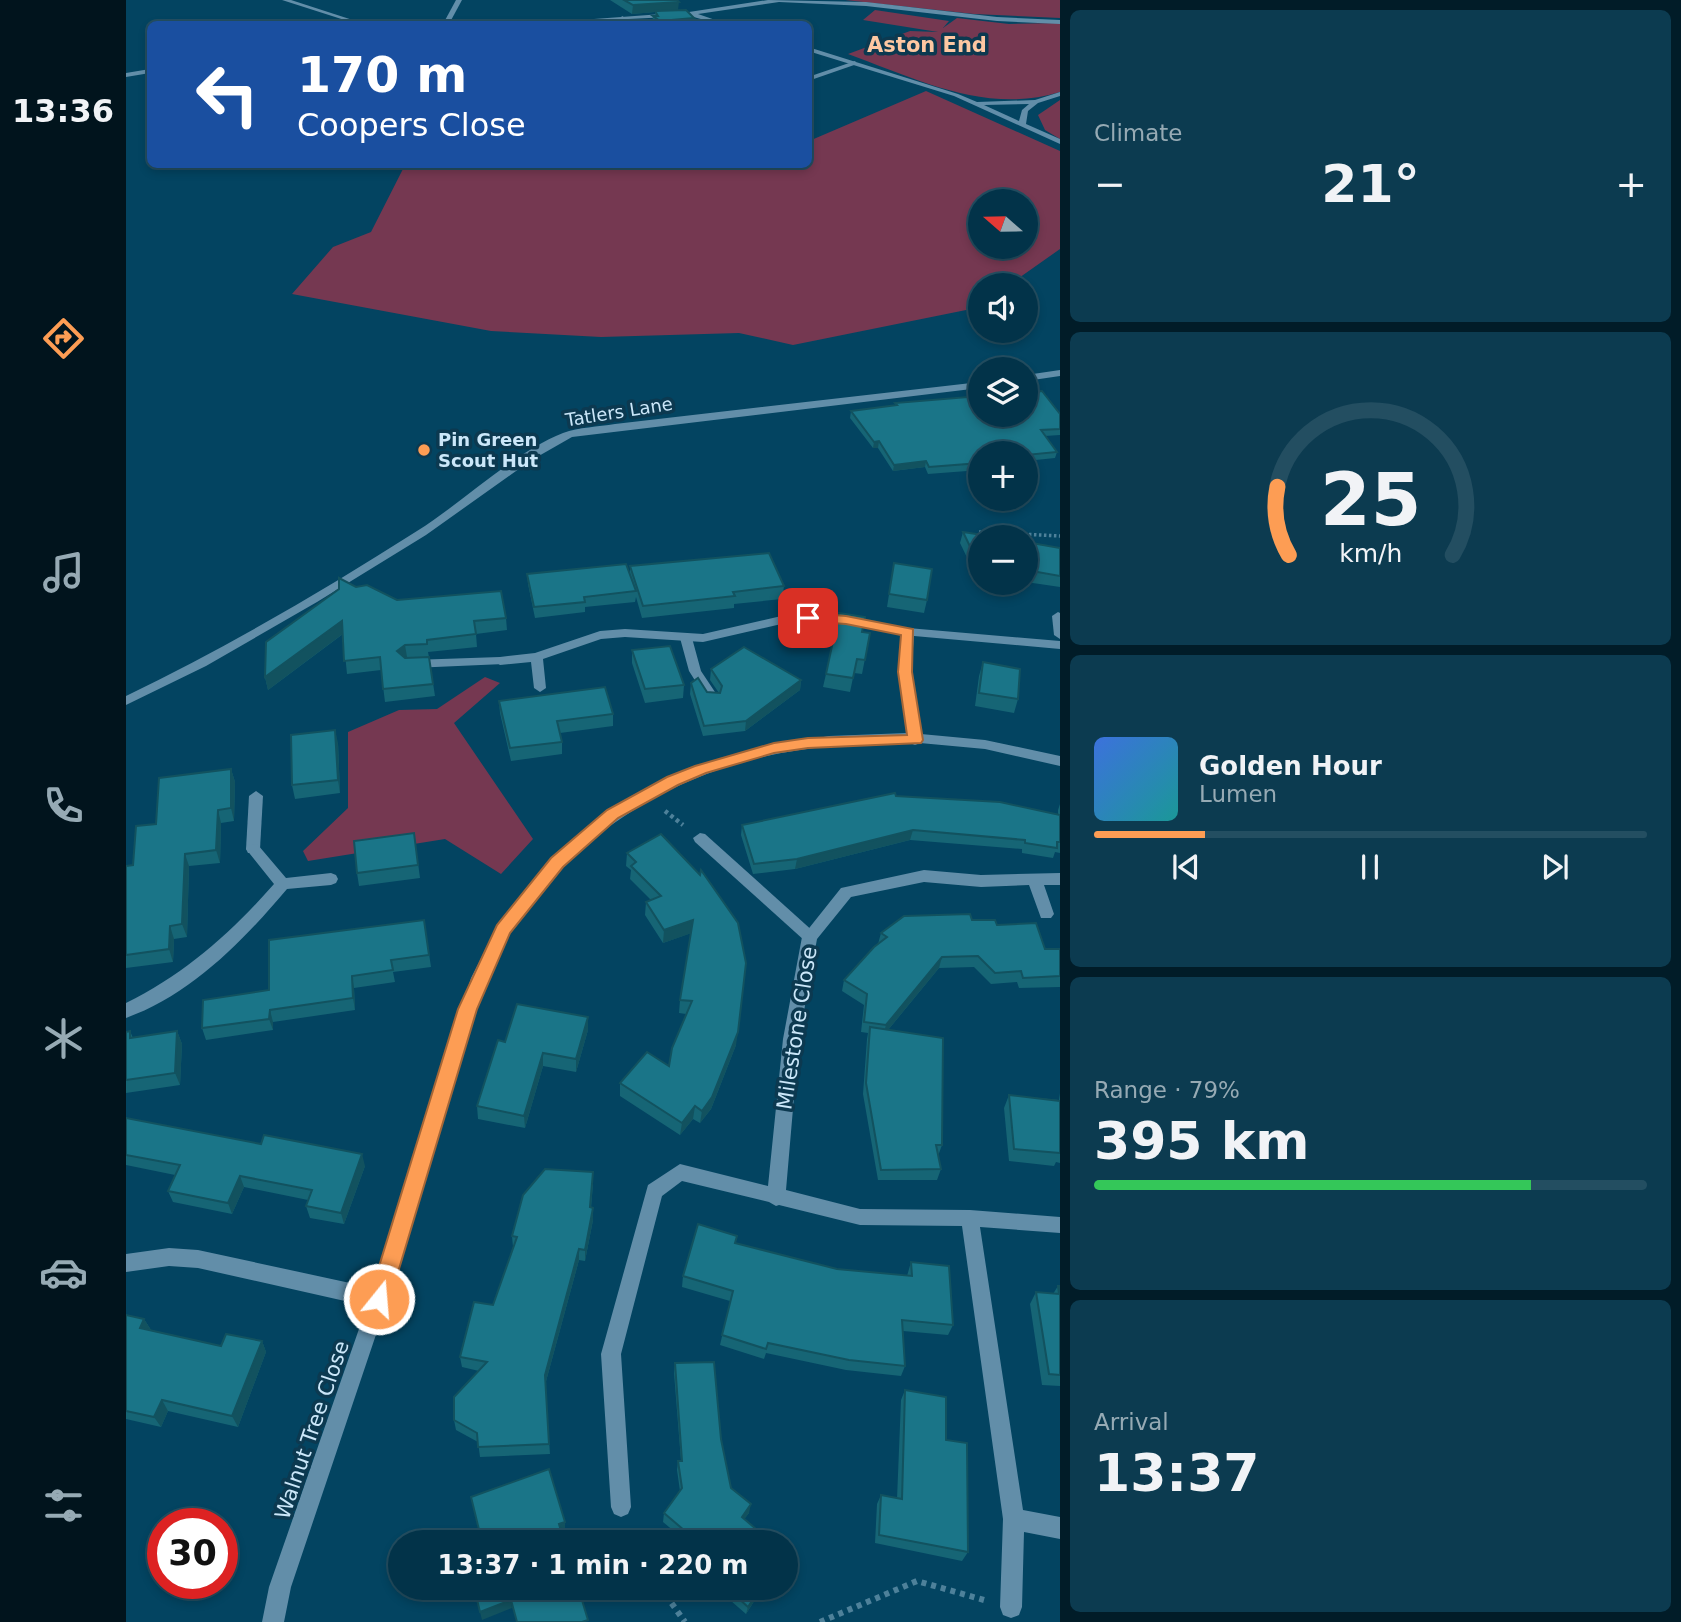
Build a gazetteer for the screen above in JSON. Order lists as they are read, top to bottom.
{
  "streets": {
    "street": ["Tatlers Lane", "Milestone Close", "Walnut Tree Close"]
  },
  "districts": ["Aston End"],
  "places": ["Pin Green Scout Hut"],
  "north": "left",
  "page": {
    "tabs": "13:36",
    "tile": [
      "Climate",
      ["Range · 79%", "395 km"],
      ["Arrival", "13:37"]
    ],
    "turn": ["170 m", "Coopers Close"],
    "heat": ["−", "21°", "+"],
    "map_buttons": ["+", "−"],
    "song": ["Golden Hour", "Lumen"],
    "limit": "30",
    "trip": "13:37 · 1 min · 220 m",
    "gauge": ["25", "km/h"]
  }
}
